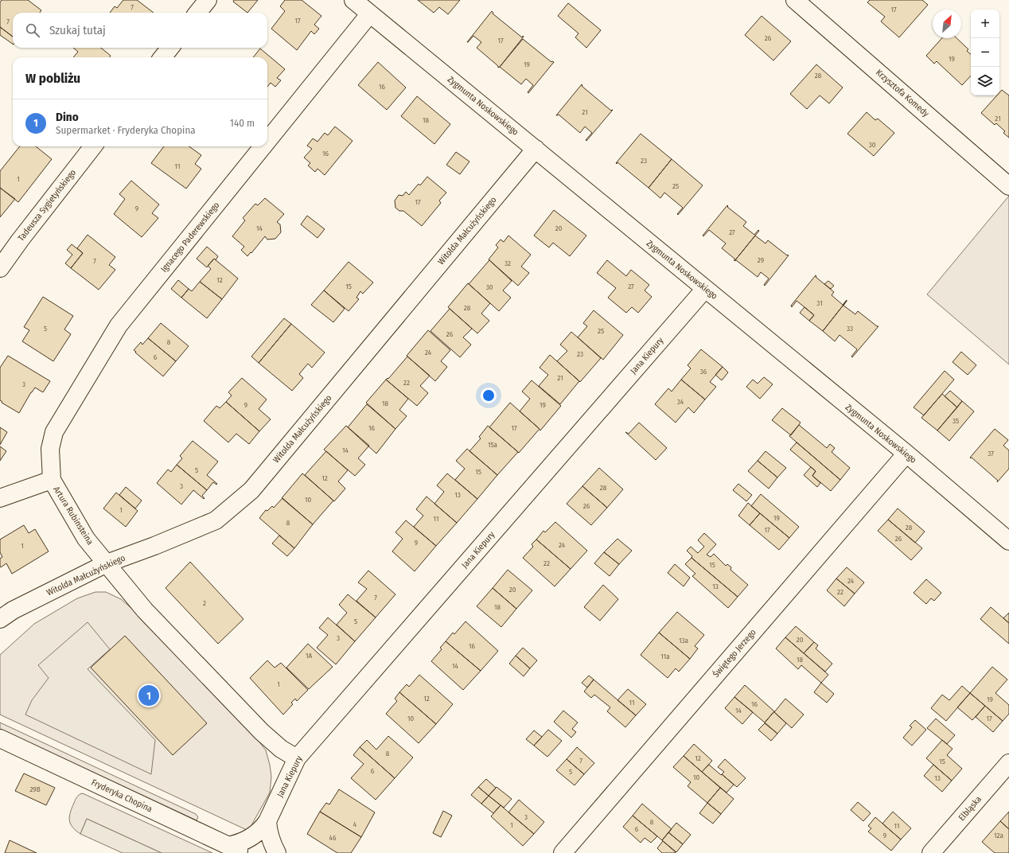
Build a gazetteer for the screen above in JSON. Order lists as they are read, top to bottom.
{
  "streets": {
    "street": [
      "Krzysztofa Komedy",
      "Zygmunta Noskowskiego",
      "Tadeusza Sygietyńskiego",
      "Witolda Małcużyńskiego",
      "Ignacego Paderewskiego",
      "Jana Kiepury",
      "Artura Rubinsteina",
      "Świętego Jerzego",
      "Fryderyka Chopina",
      "Elbląska"
    ]
  },
  "crossings": [
    ["Zygmunta Noskowskiego", "Witolda Małcużyńskiego"],
    ["Zygmunta Noskowskiego", "Ignacego Paderewskiego"],
    ["Zygmunta Noskowskiego", "Jana Kiepury"],
    ["Zygmunta Noskowskiego", "Świętego Jerzego"],
    ["Witolda Małcużyńskiego", "Artura Rubinsteina"],
    ["Ignacego Paderewskiego", "Artura Rubinsteina"],
    ["Jana Kiepury", "Artura Rubinsteina"],
    ["Jana Kiepury", "Fryderyka Chopina"]
  ],
  "house_numbers": [
    "7",
    "17",
    "17",
    "7",
    "26",
    "17",
    "19",
    "19",
    "28",
    "16",
    "21",
    "21",
    "18",
    "30",
    "16",
    "23",
    "11",
    "1",
    "25",
    "17",
    "9",
    "14",
    "20",
    "27",
    "29",
    "7",
    "32",
    "12",
    "15",
    "27",
    "30",
    "31",
    "28",
    "5",
    "33",
    "25",
    "26",
    "8",
    "24",
    "23",
    "6",
    "36",
    "21",
    "22",
    "3",
    "34",
    "18",
    "9",
    "19",
    "35",
    "16",
    "17",
    "15a",
    "14",
    "37",
    "5",
    "15",
    "12",
    "3",
    "28",
    "13",
    "10",
    "26",
    "1",
    "19",
    "11",
    "8",
    "28",
    "17",
    "26",
    "9",
    "24",
    "1",
    "22",
    "15",
    "24",
    "13",
    "20",
    "22",
    "7",
    "2",
    "18",
    "5",
    "3",
    "20",
    "13a",
    "16",
    "1A",
    "11a",
    "18",
    "14",
    "1",
    "12",
    "19",
    "11",
    "16",
    "14",
    "10",
    "17",
    "8",
    "12",
    "7",
    "15",
    "6",
    "5",
    "10",
    "13",
    "29B",
    "3",
    "8",
    "4",
    "1",
    "11",
    "6",
    "9",
    "12a",
    "46"
  ],
  "north": "top right",
  "page": {
    "map_buttons": ["+", "−"],
    "search": "Szukaj tutaj",
    "heading": "W pobliżu",
    "list": [
      {
        "mark": "1",
        "name": "Dino",
        "note": "Supermarket · Fryderyka Chopina",
        "value": "140 m"
      }
    ],
    "pins": "1"
  }
}
